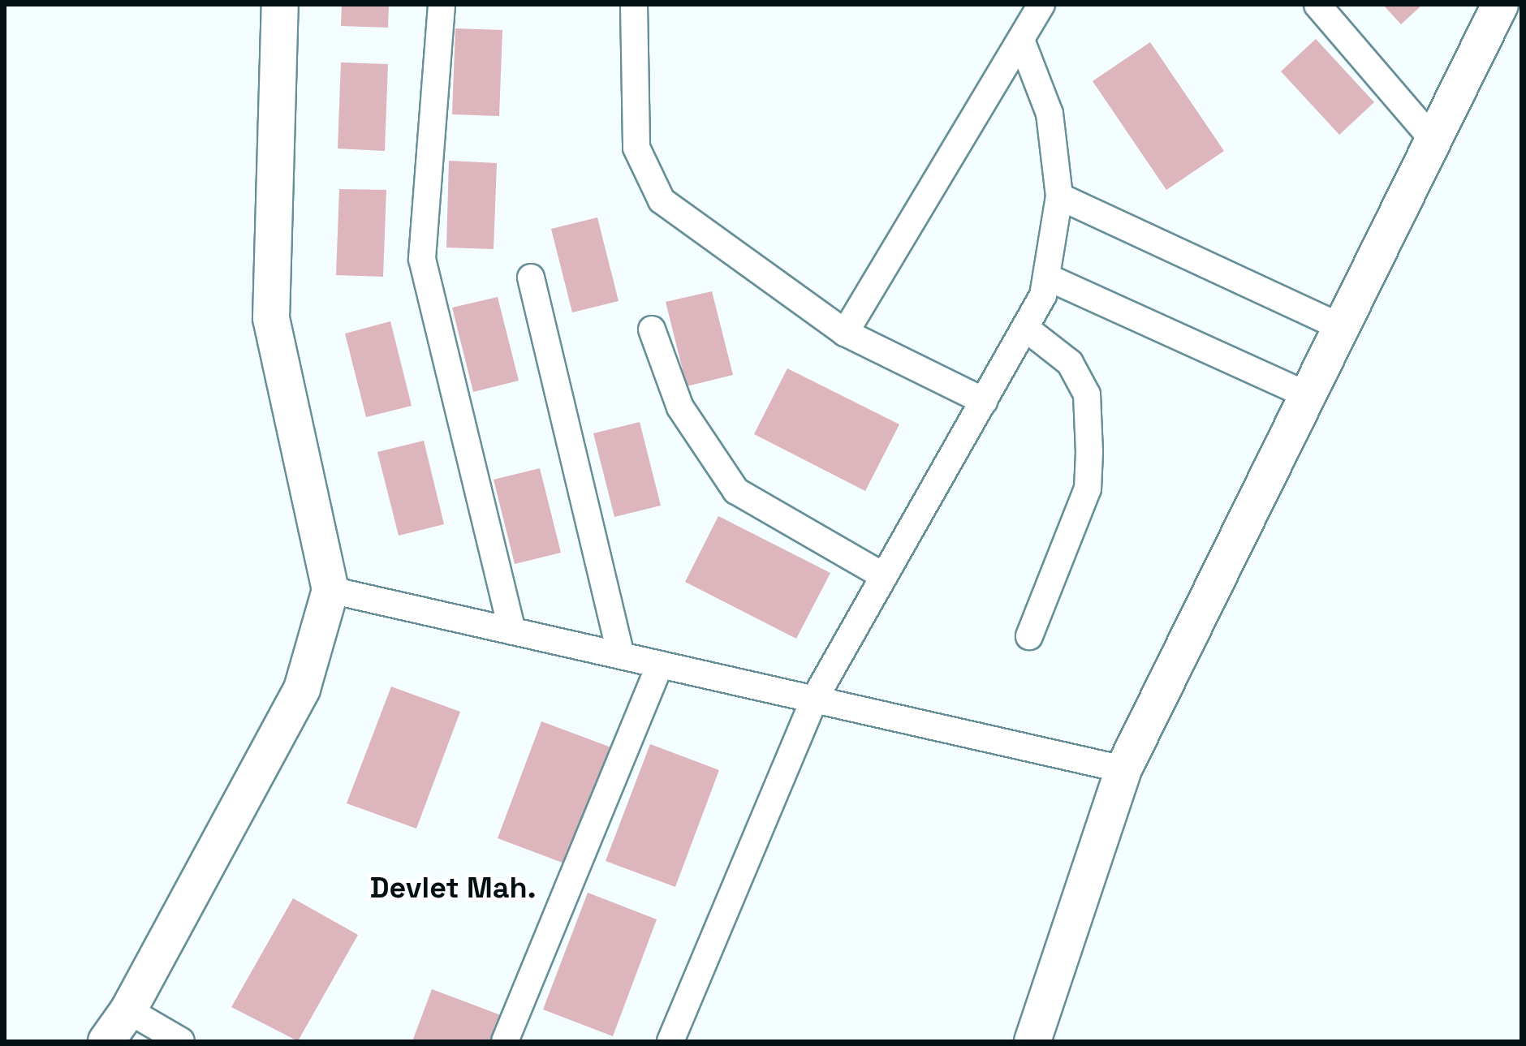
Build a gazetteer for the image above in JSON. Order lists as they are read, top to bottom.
{
  "districts": ["Devlet Mah."]
}
